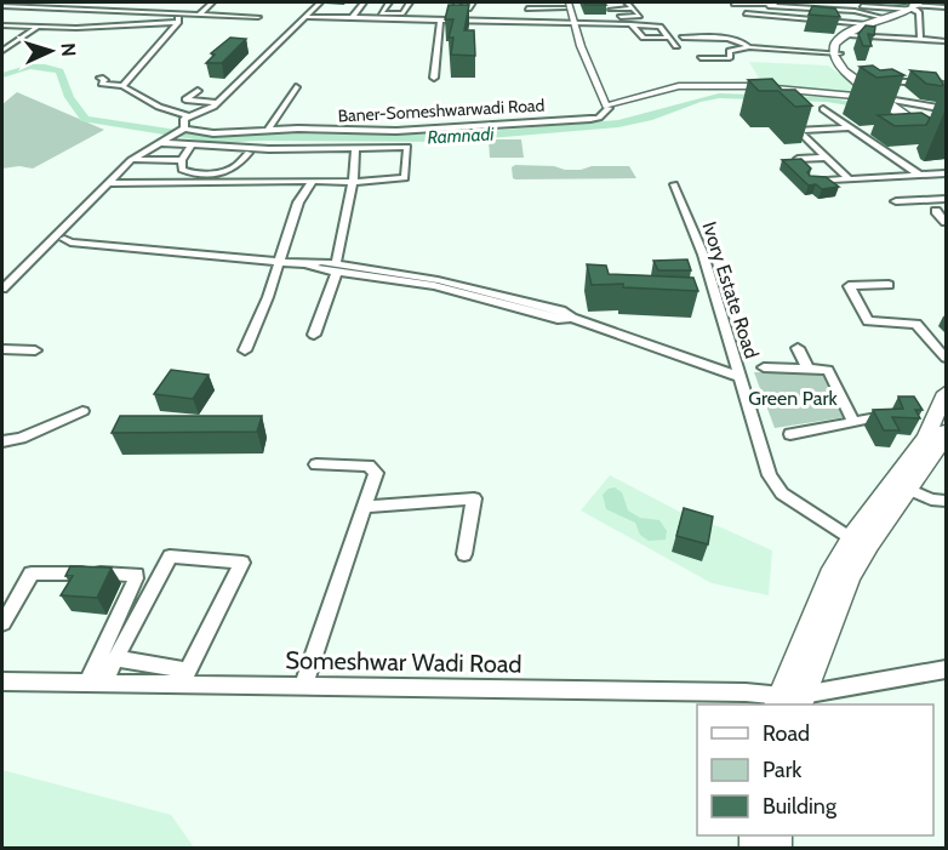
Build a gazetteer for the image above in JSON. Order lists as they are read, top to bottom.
{
  "streets": {
    "street": ["Baner-Someshwarwadi Road", "Ivory Estate Road", "Someshwar Wadi Road"]
  },
  "water": ["Ramnadi"],
  "parks": ["Green Park"],
  "legend": ["Road", "Park", "Building"],
  "north": "right"
}
